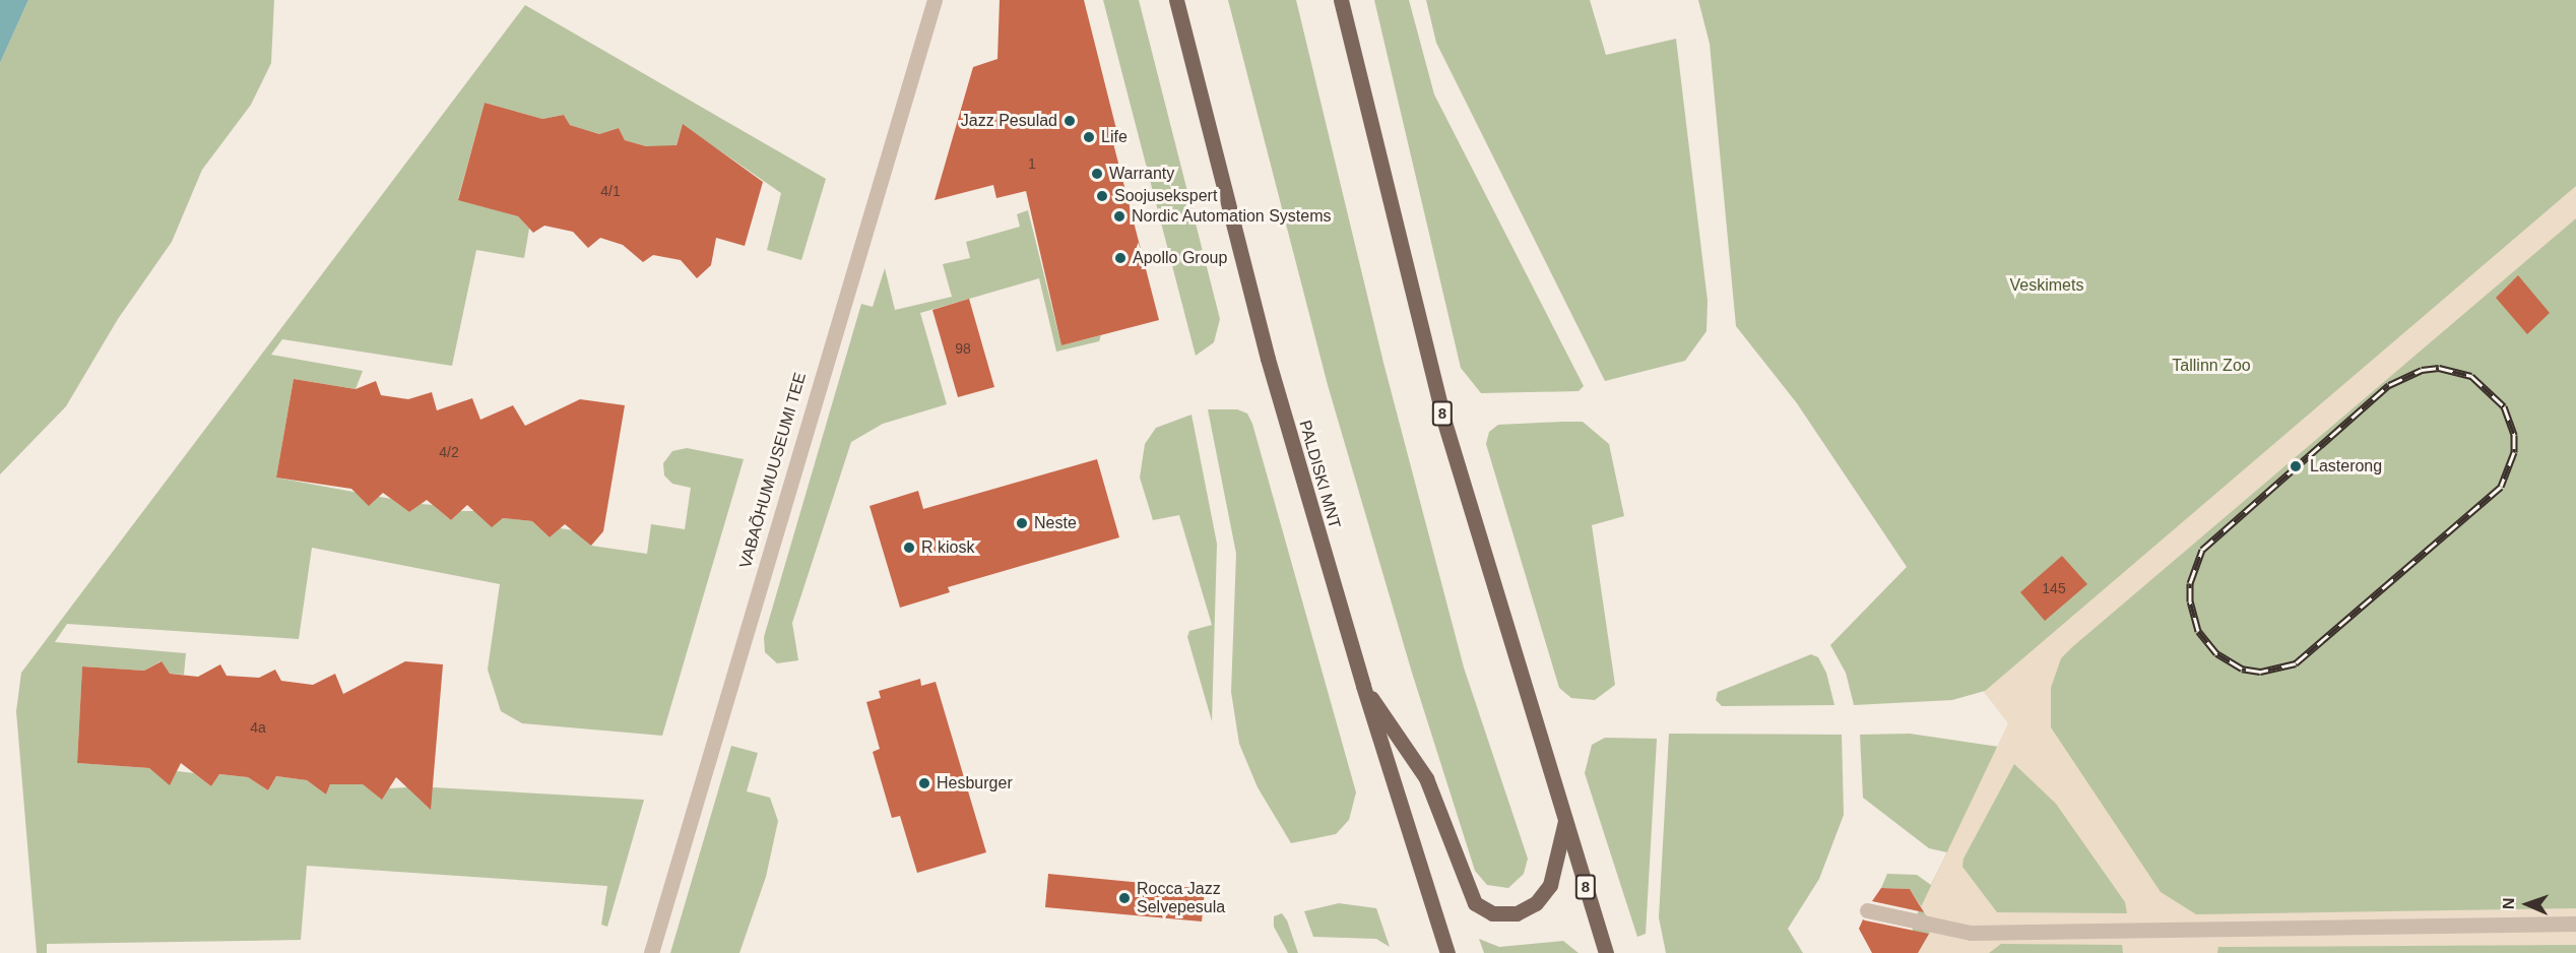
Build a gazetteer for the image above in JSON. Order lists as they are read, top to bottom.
{
  "streets": {
    "main road": ["8", "PALDISKI MNT"],
    "street": ["VABAÕHUMUUSEUMI TEE"]
  },
  "parks": ["Veskimets", "Tallinn Zoo"],
  "places": [
    "Jazz Pesulad",
    "Life",
    "Warranty",
    "Soojusekspert",
    "Nordic Automation Systems",
    "Apollo Group",
    "Lasterong",
    "Neste",
    "R kiosk",
    "Hesburger",
    "Rocca Jazz Selvepesula"
  ],
  "house_numbers": [
    "1",
    "4/1",
    "98",
    "4/2",
    "145",
    "4a"
  ],
  "north": "left"
}
